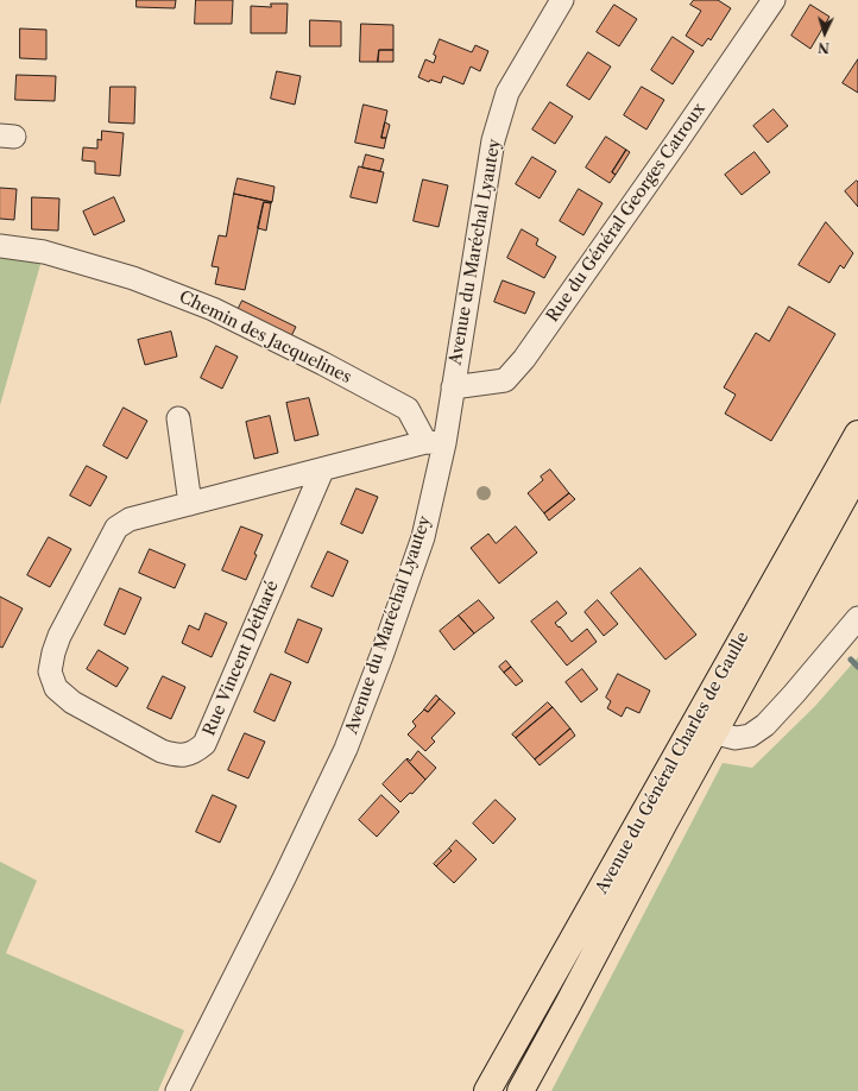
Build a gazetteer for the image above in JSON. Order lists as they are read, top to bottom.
{
  "streets": {
    "main road": ["Avenue du Général Charles de Gaulle"],
    "street": [
      "Rue du Général Georges Catroux",
      "Avenue du Maréchal Lyautey",
      "Chemin des Jacquelines",
      "Rue Vincent Détharé"
    ]
  },
  "crossings": [
    ["Rue du Général Georges Catroux", "Avenue du Maréchal Lyautey"],
    ["Avenue du Maréchal Lyautey", "Chemin des Jacquelines"],
    ["Avenue du Maréchal Lyautey", "Rue Vincent Détharé"],
    ["Chemin des Jacquelines", "Rue Vincent Détharé"]
  ],
  "north": "bottom"
}
